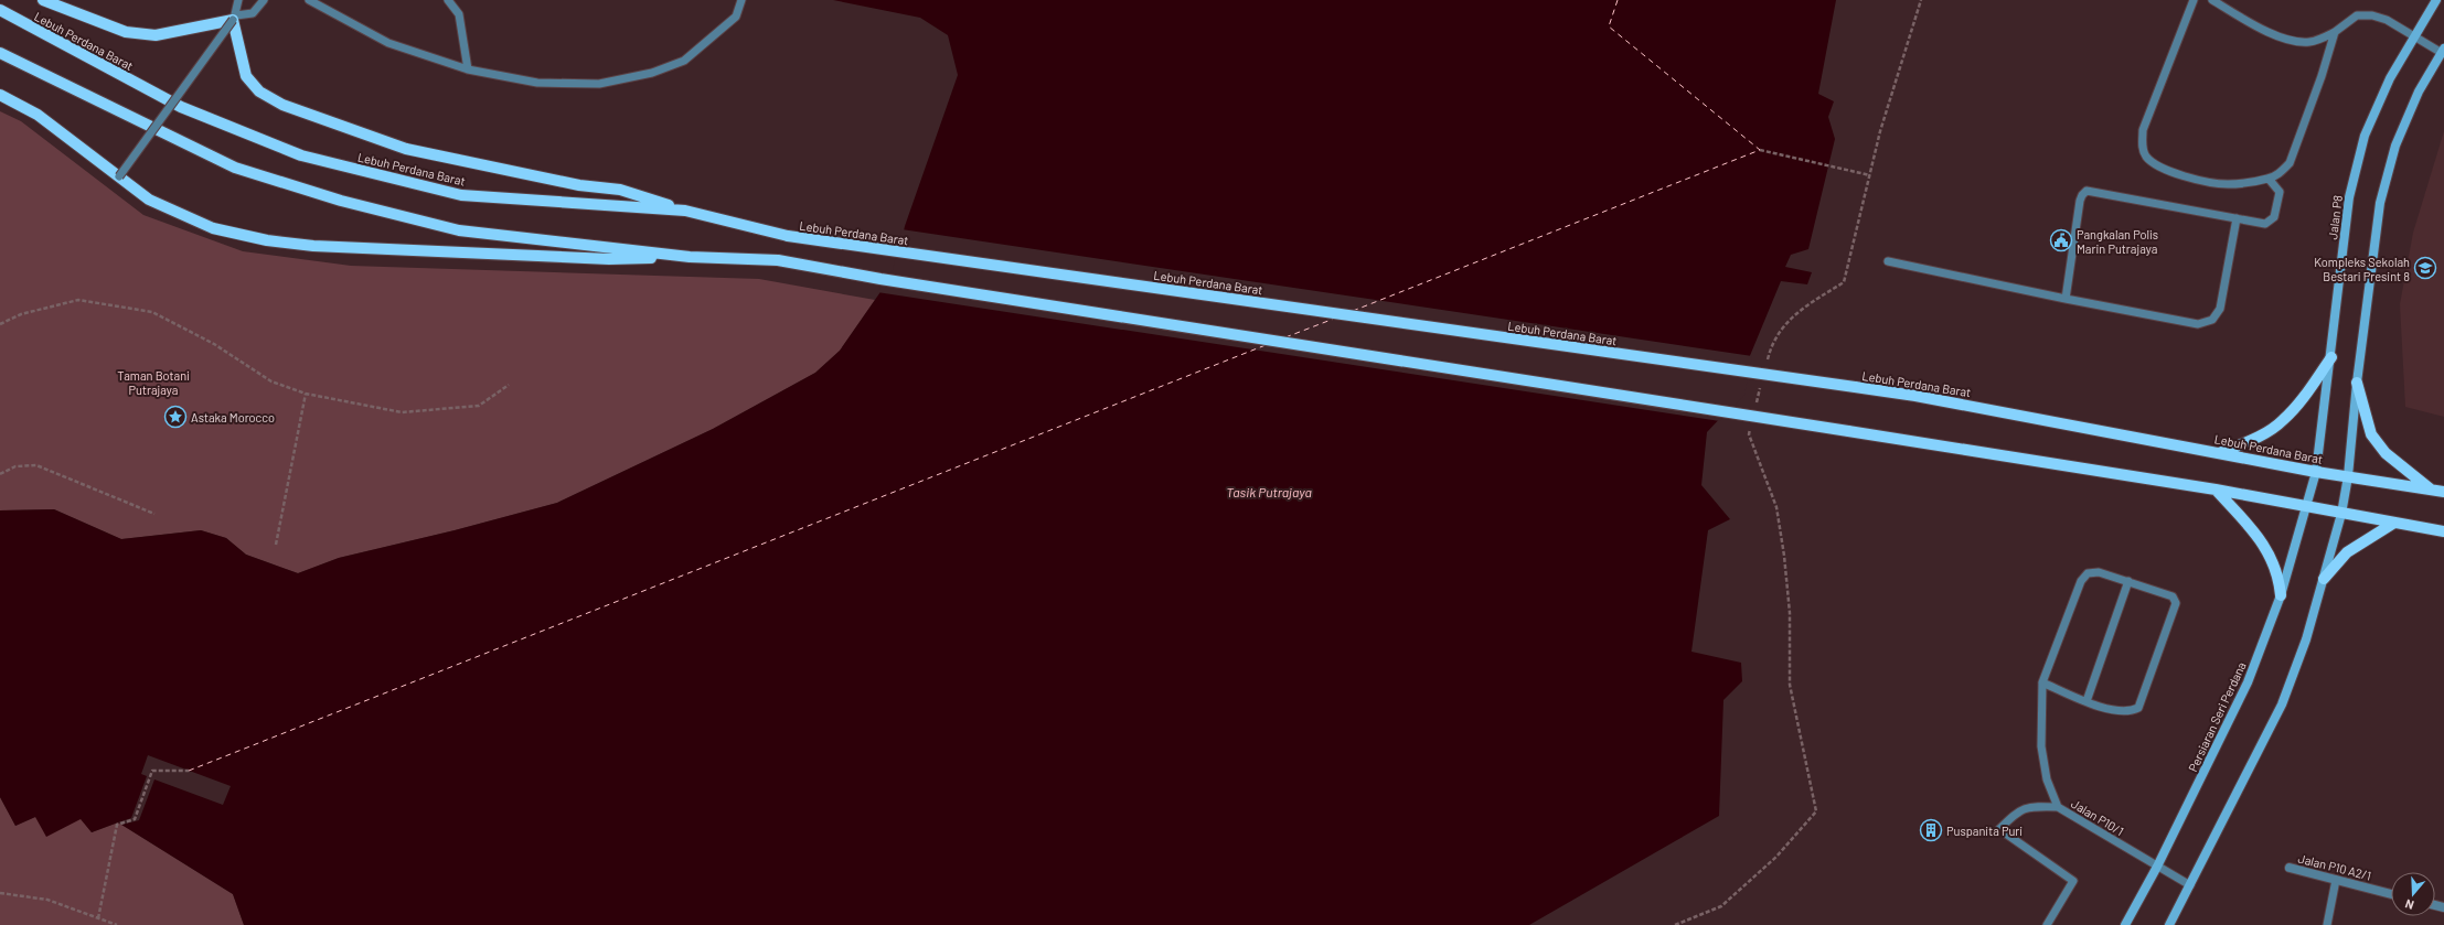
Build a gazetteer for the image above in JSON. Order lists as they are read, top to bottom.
{
  "streets": {
    "main road": ["Lebuh Perdana Barat"],
    "street": ["Jalan P8", "Persiaran Seri Perdana", "Jalan P10 A2/1"],
    "lane": ["Jalan P10/1"]
  },
  "crossings": [
    ["Lebuh Perdana Barat", "Jalan P8"],
    ["Jalan P8", "Persiaran Seri Perdana"],
    ["Persiaran Seri Perdana", "Jalan P10/1"]
  ],
  "water": ["Tasik Putrajaya"],
  "parks": ["Taman Botani Putrajaya"],
  "places": {
    "public building": ["Pangkalan Polis Marin Putrajaya"],
    "school or university": ["Kompleks Sekolah Bestari Presint 8"],
    "place": ["Astaka Morocco"],
    "building": ["Puspanita Puri"]
  },
  "north": "bottom"
}
